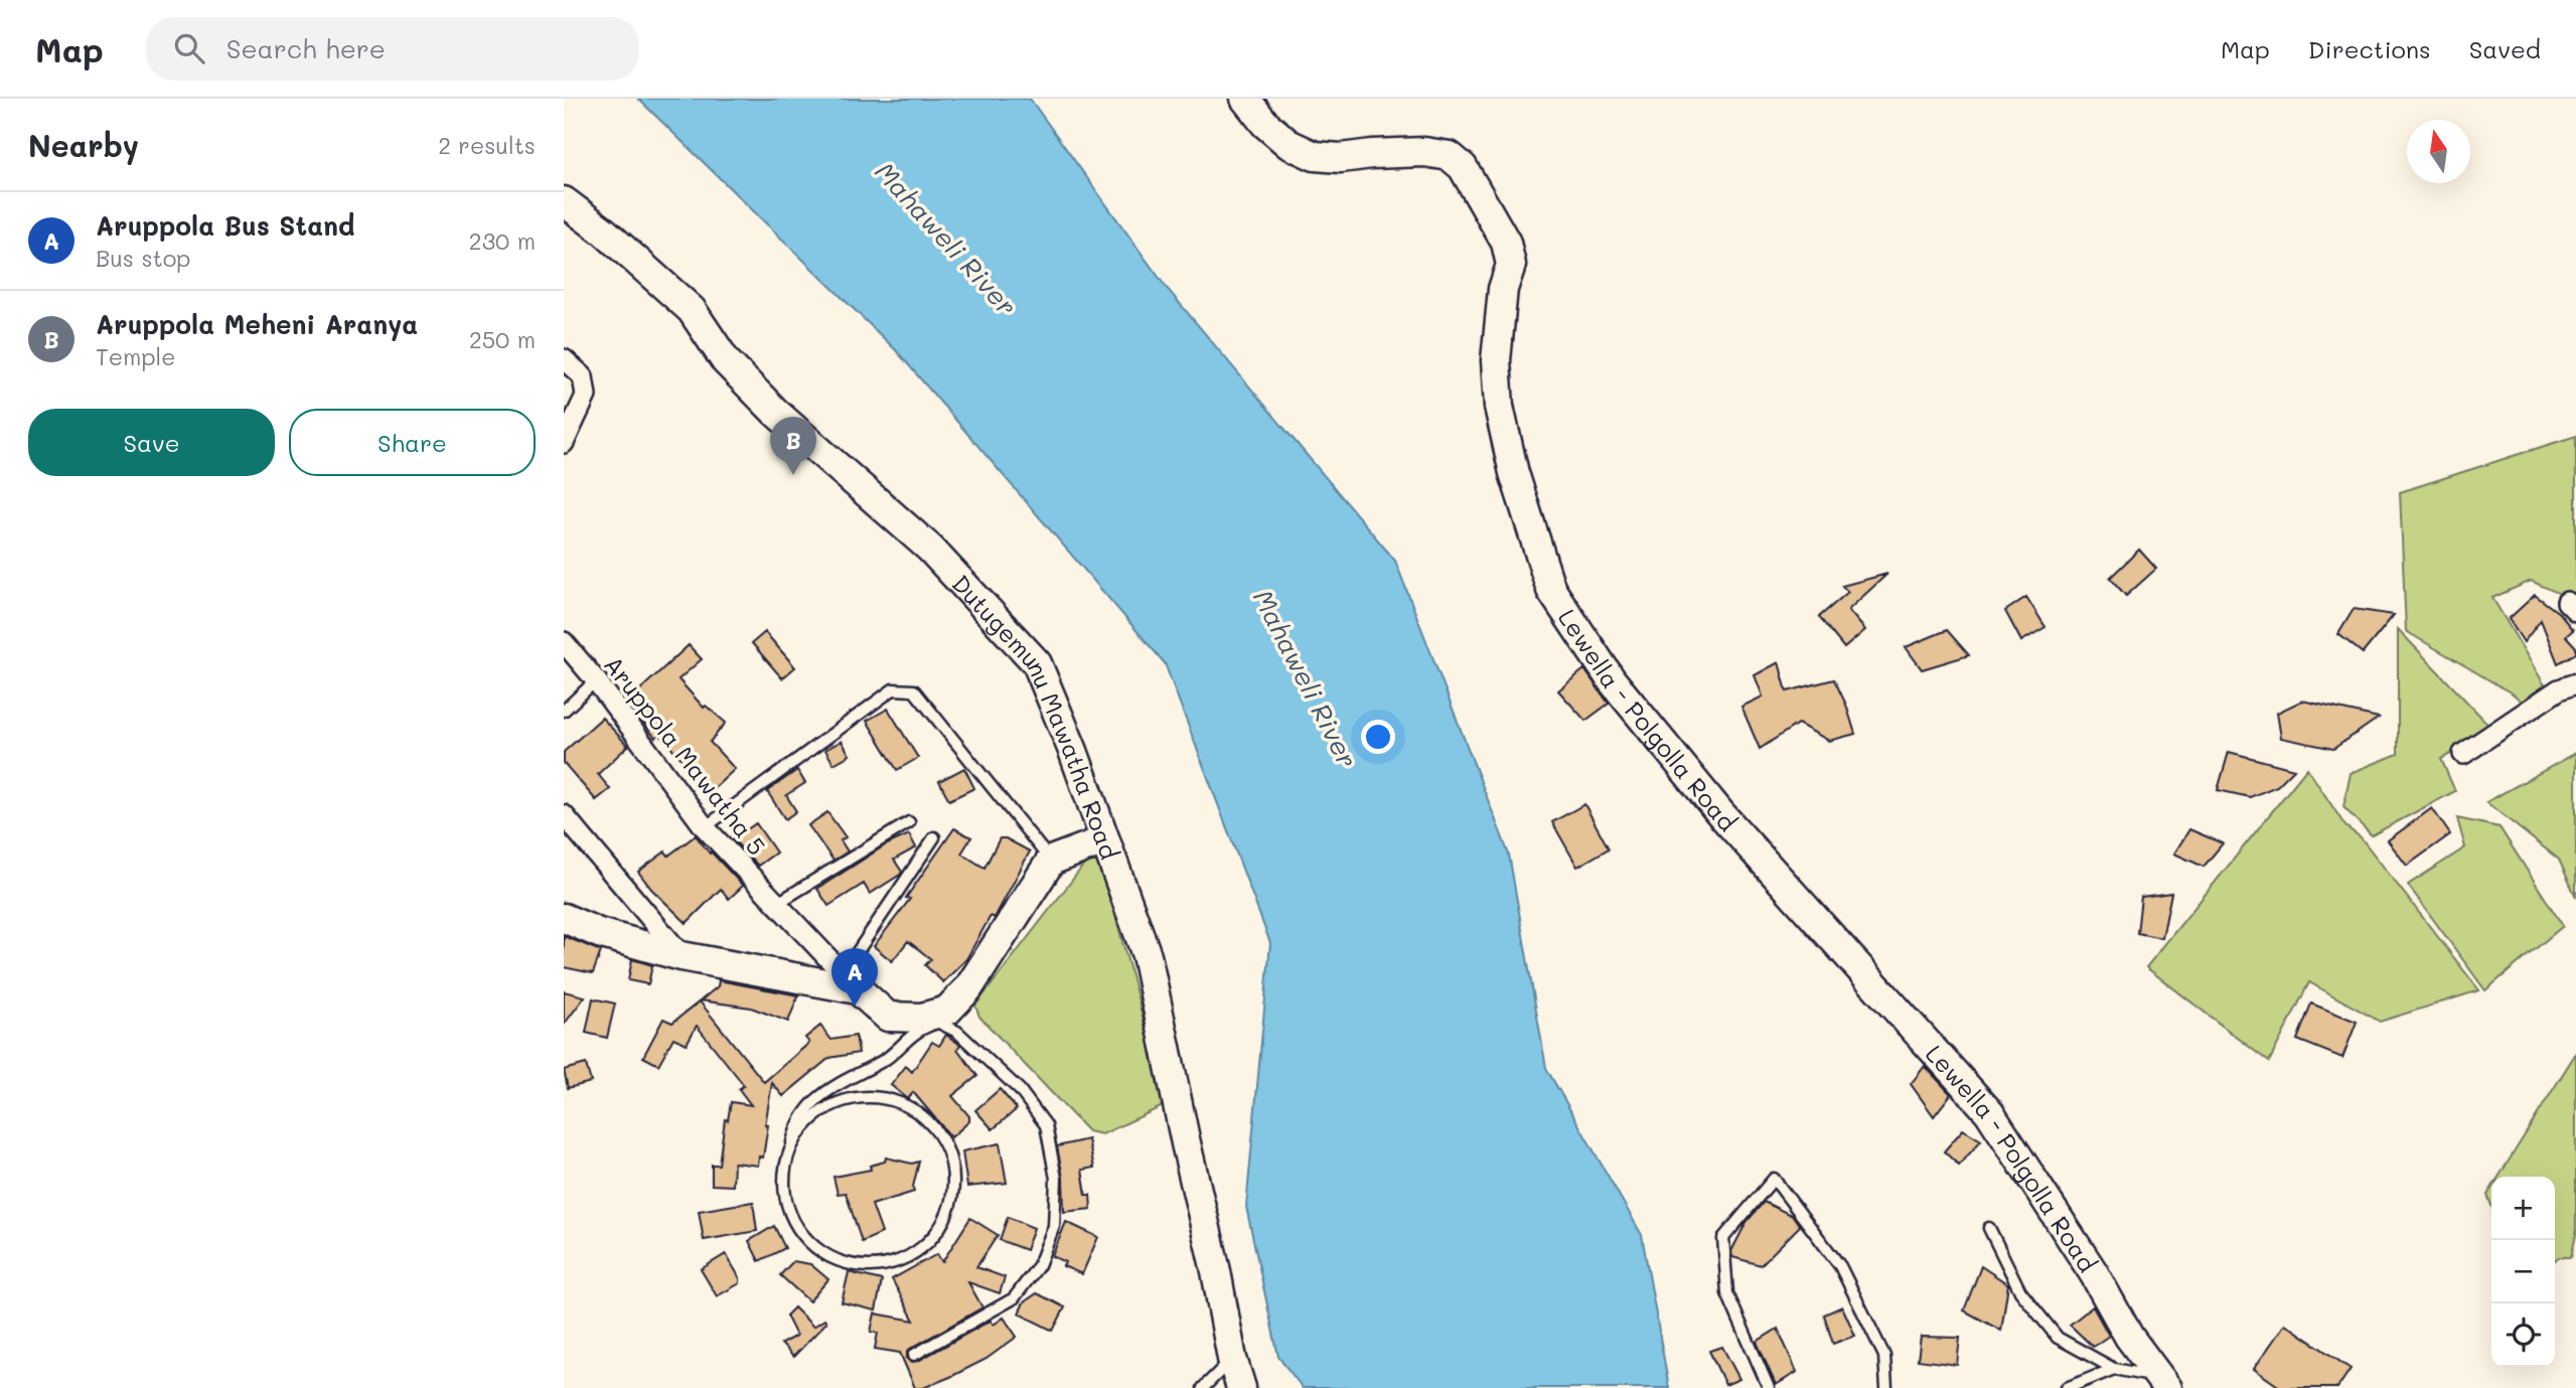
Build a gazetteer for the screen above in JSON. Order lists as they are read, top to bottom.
{
  "streets": {
    "street": ["Lewella - Polgolla Road", "Dutugemunu Mawatha Road", "Aruppola Mawatha 5"]
  },
  "water": ["Mahaweli River"],
  "north": "top",
  "page": {
    "header": "Map",
    "search": "Search here",
    "nav": ["Map", "Directions", "Saved"],
    "heading": ["Nearby", "2 results"],
    "list": [
      {
        "mark": "A",
        "name": "Aruppola Bus Stand",
        "note": "Bus stop",
        "value": "230 m"
      },
      {
        "mark": "B",
        "name": "Aruppola Meheni Aranya",
        "note": "Temple",
        "value": "250 m"
      }
    ],
    "buttons": ["Save", "Share"],
    "pins": ["B", "A"],
    "map_buttons": ["+", "−"]
  }
}
